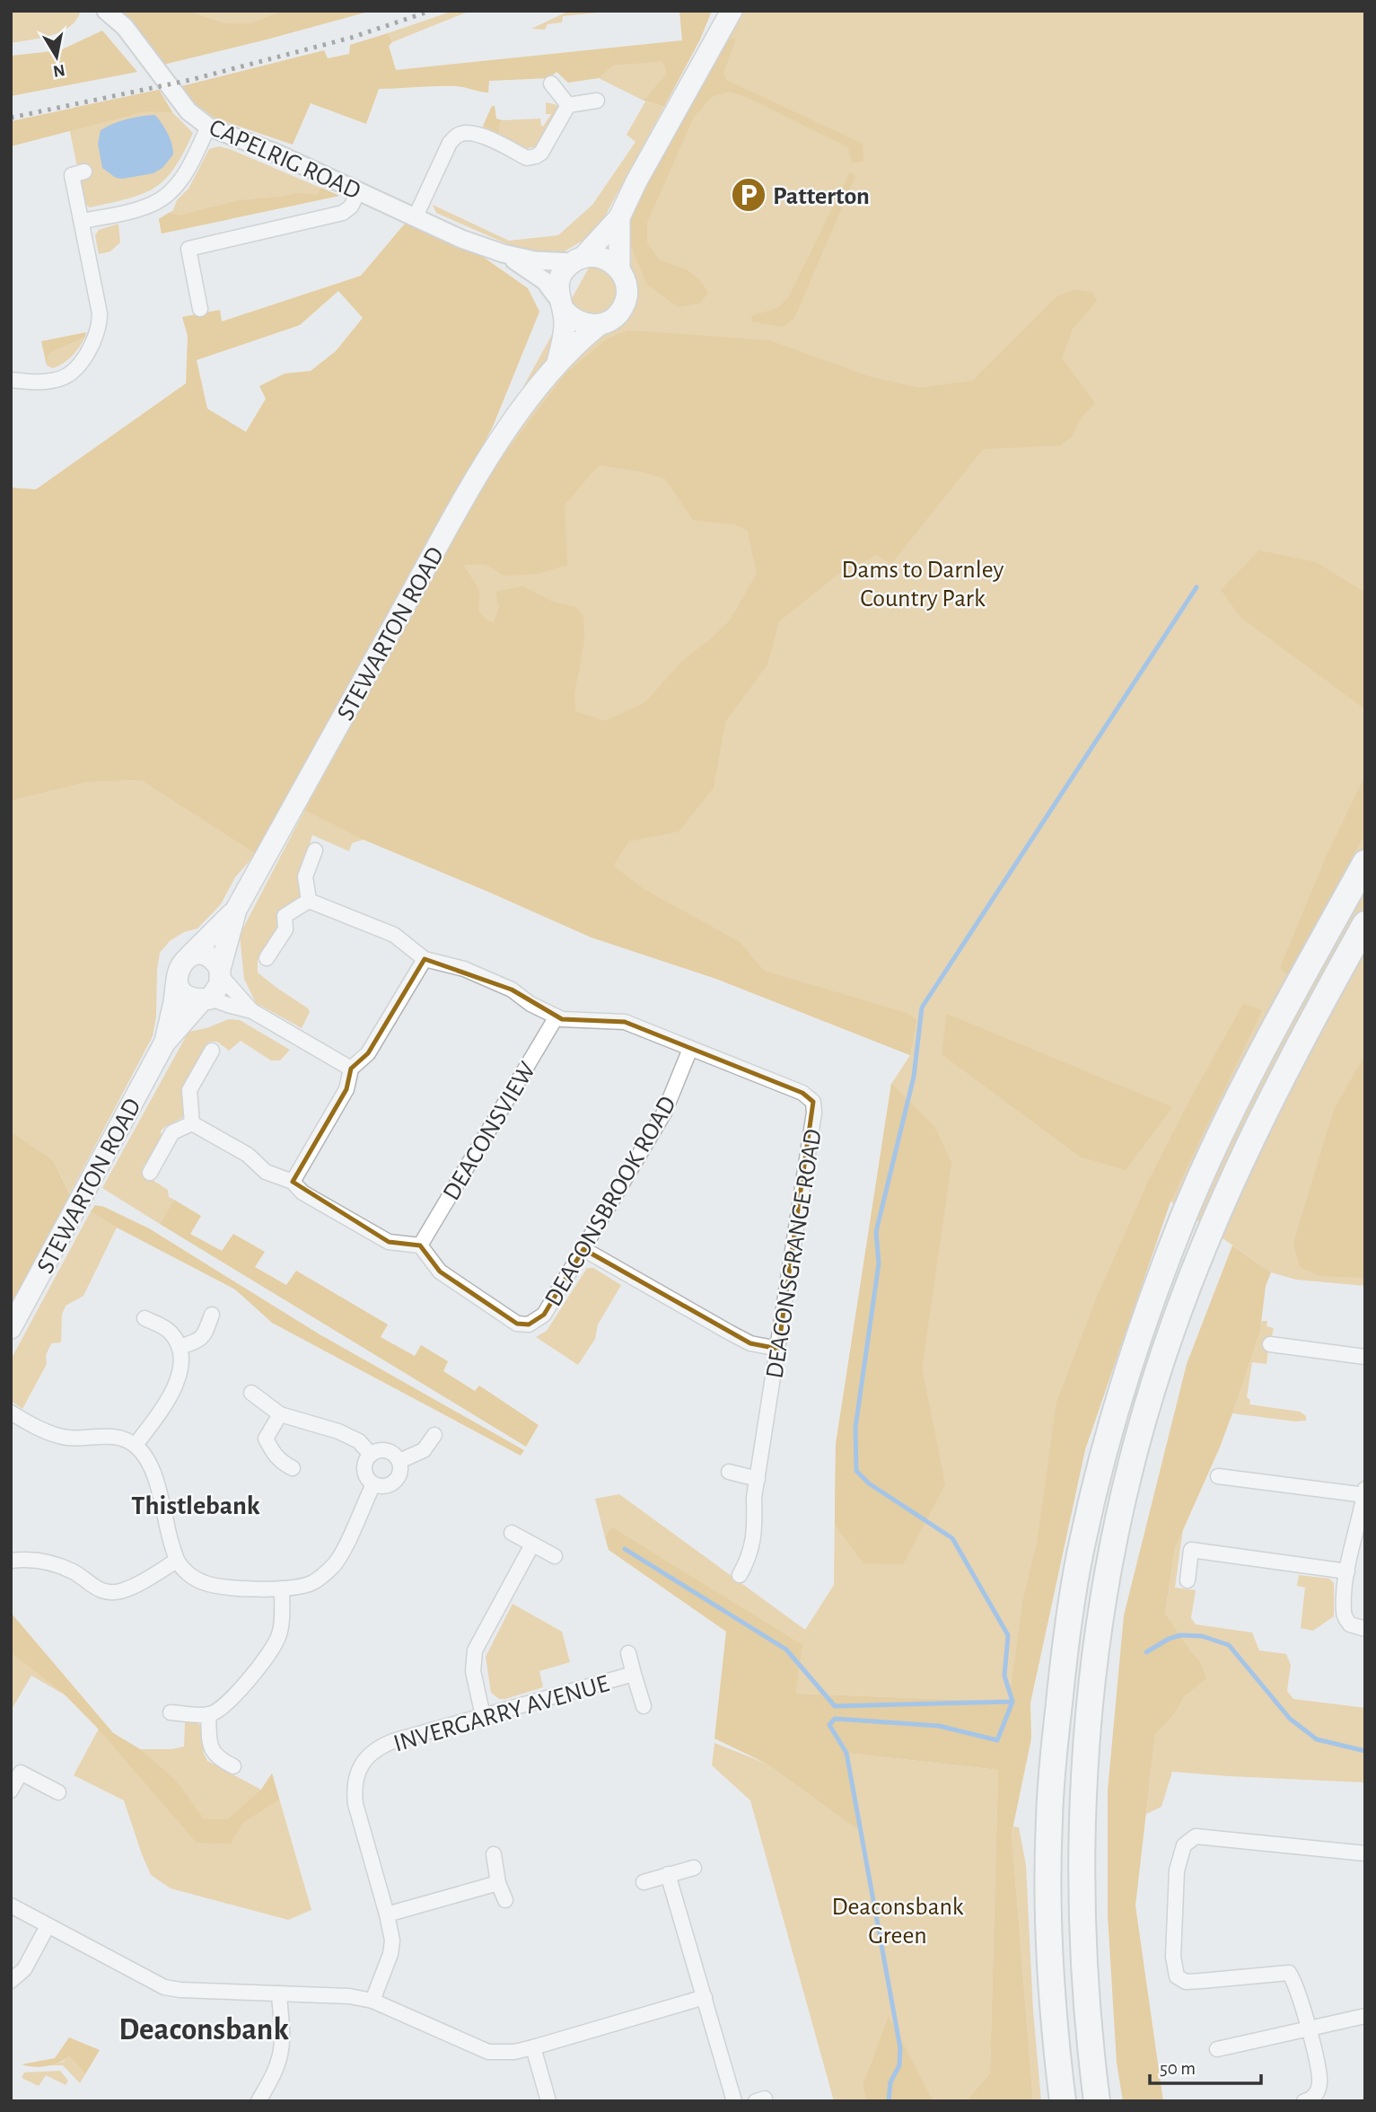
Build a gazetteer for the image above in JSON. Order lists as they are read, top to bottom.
{
  "streets": {
    "main road": ["STEWARTON ROAD"],
    "street": [
      "CAPELRIG ROAD",
      "DEACONSVIEW",
      "DEACONSBROOK ROAD",
      "DEACONSGRANGE ROAD",
      "INVERGARRY AVENUE"
    ]
  },
  "crossings": [
    ["CAPELRIG ROAD", "STEWARTON ROAD"],
    ["DEACONSVIEW", "DEACONSBROOK ROAD"],
    ["DEACONSVIEW", "DEACONSGRANGE ROAD"],
    ["DEACONSBROOK ROAD", "DEACONSGRANGE ROAD"]
  ],
  "districts": ["Thistlebank", "Deaconsbank"],
  "parks": ["Dams to Darnley Country Park", "Deaconsbank Green"],
  "places": {
    "parking": ["Patterton"]
  },
  "scale_bar": "50 m",
  "north": "bottom"
}
